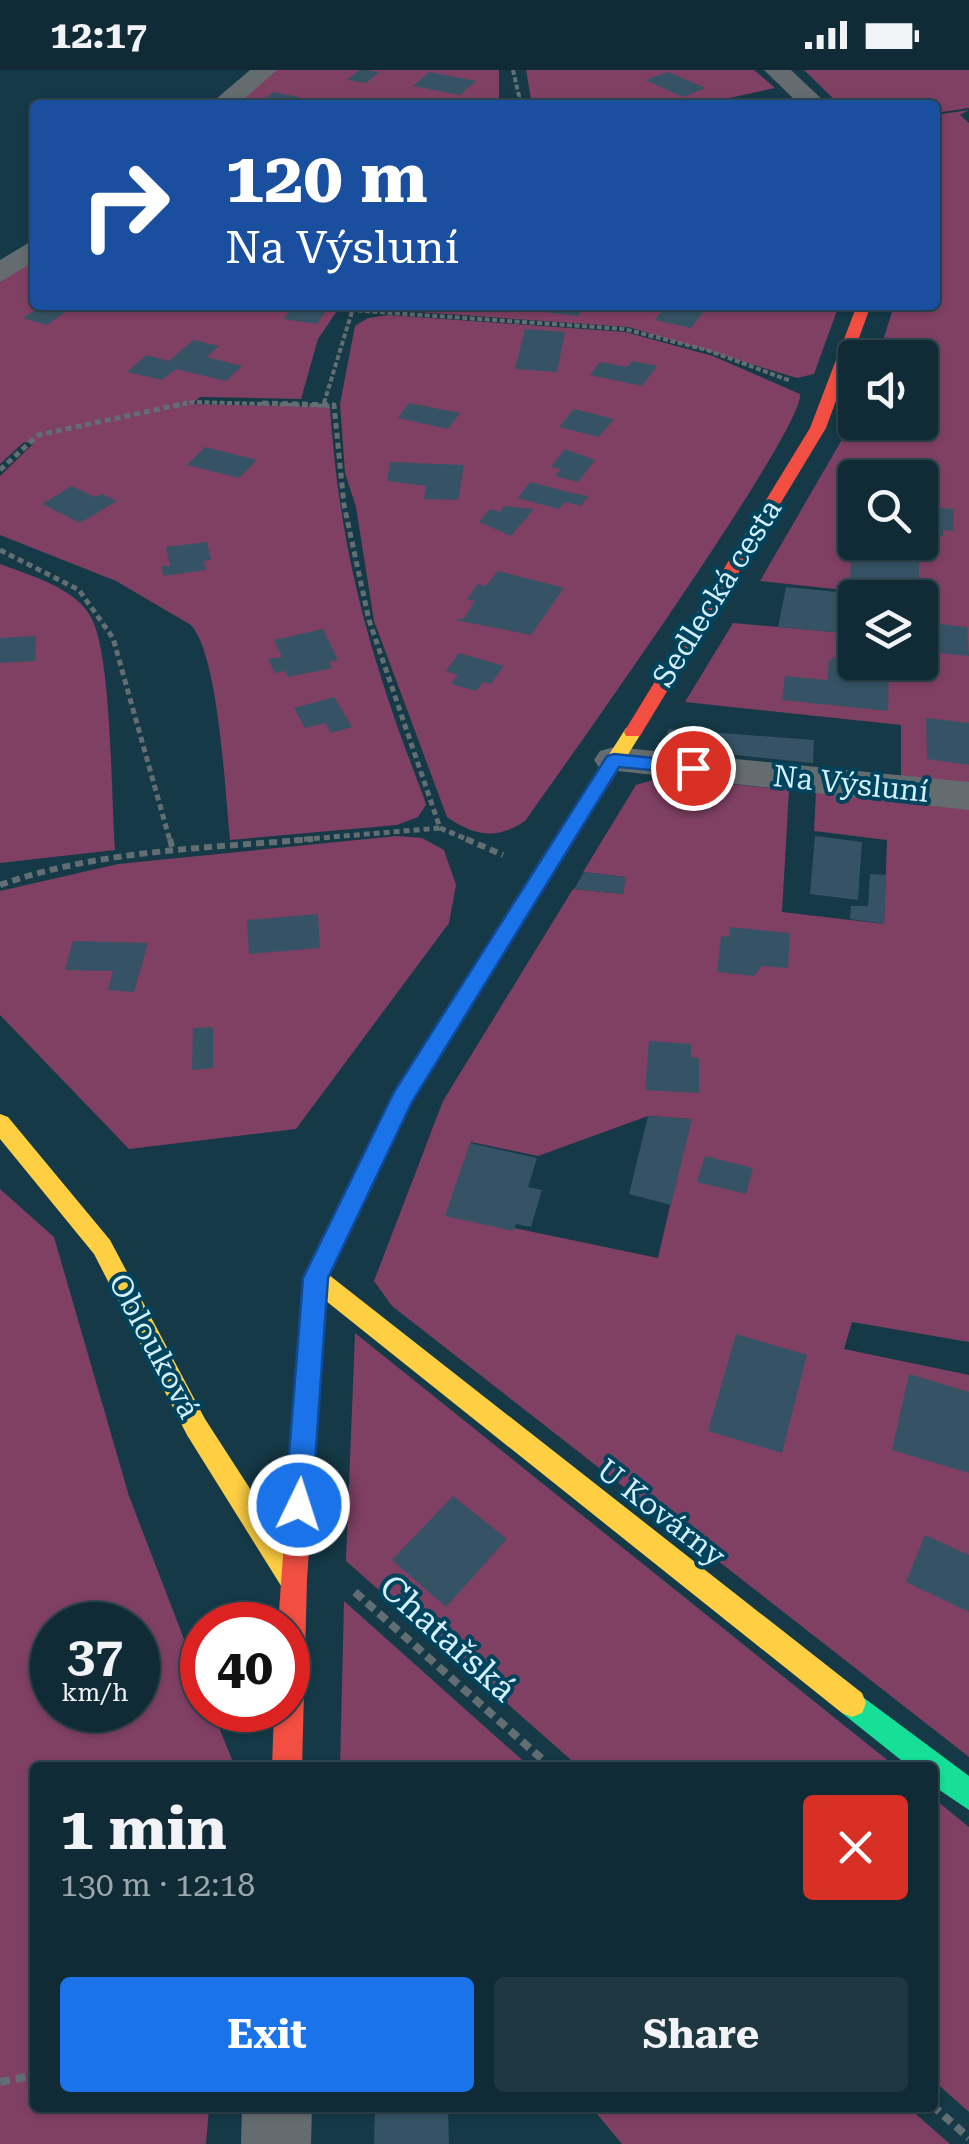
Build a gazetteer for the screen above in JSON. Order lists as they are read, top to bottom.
{
  "streets": {
    "street": [
      "Sedlecká cesta",
      "Na Výsluní",
      "Oblouková",
      "U Kovárny"
    ],
    "path": ["Chatařská"]
  },
  "crossings": [
    ["Sedlecká cesta", "Na Výsluní"],
    ["Sedlecká cesta", "Oblouková"],
    ["Sedlecká cesta", "U Kovárny"],
    ["Sedlecká cesta", "Chatařská"],
    ["Oblouková", "Chatařská"]
  ],
  "page": {
    "status": "12:17",
    "turn": ["120 m", "Na Výsluní"],
    "speed": "37 km/h",
    "limit": "40",
    "heading": ["1 min", "130 m · 12:18"],
    "buttons": ["Exit", "Share"]
  }
}
